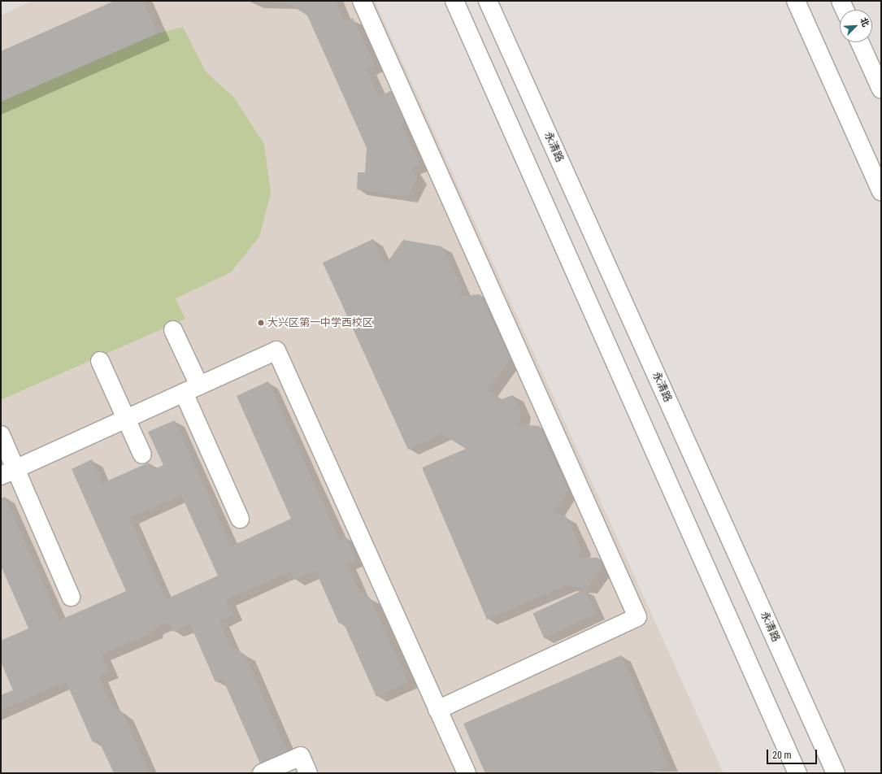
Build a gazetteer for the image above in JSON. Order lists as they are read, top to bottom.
{
  "streets": {
    "street": ["永清路"]
  },
  "places": ["大兴区第一中学西校区"],
  "scale_bar": "20 m",
  "north": "top right"
}
